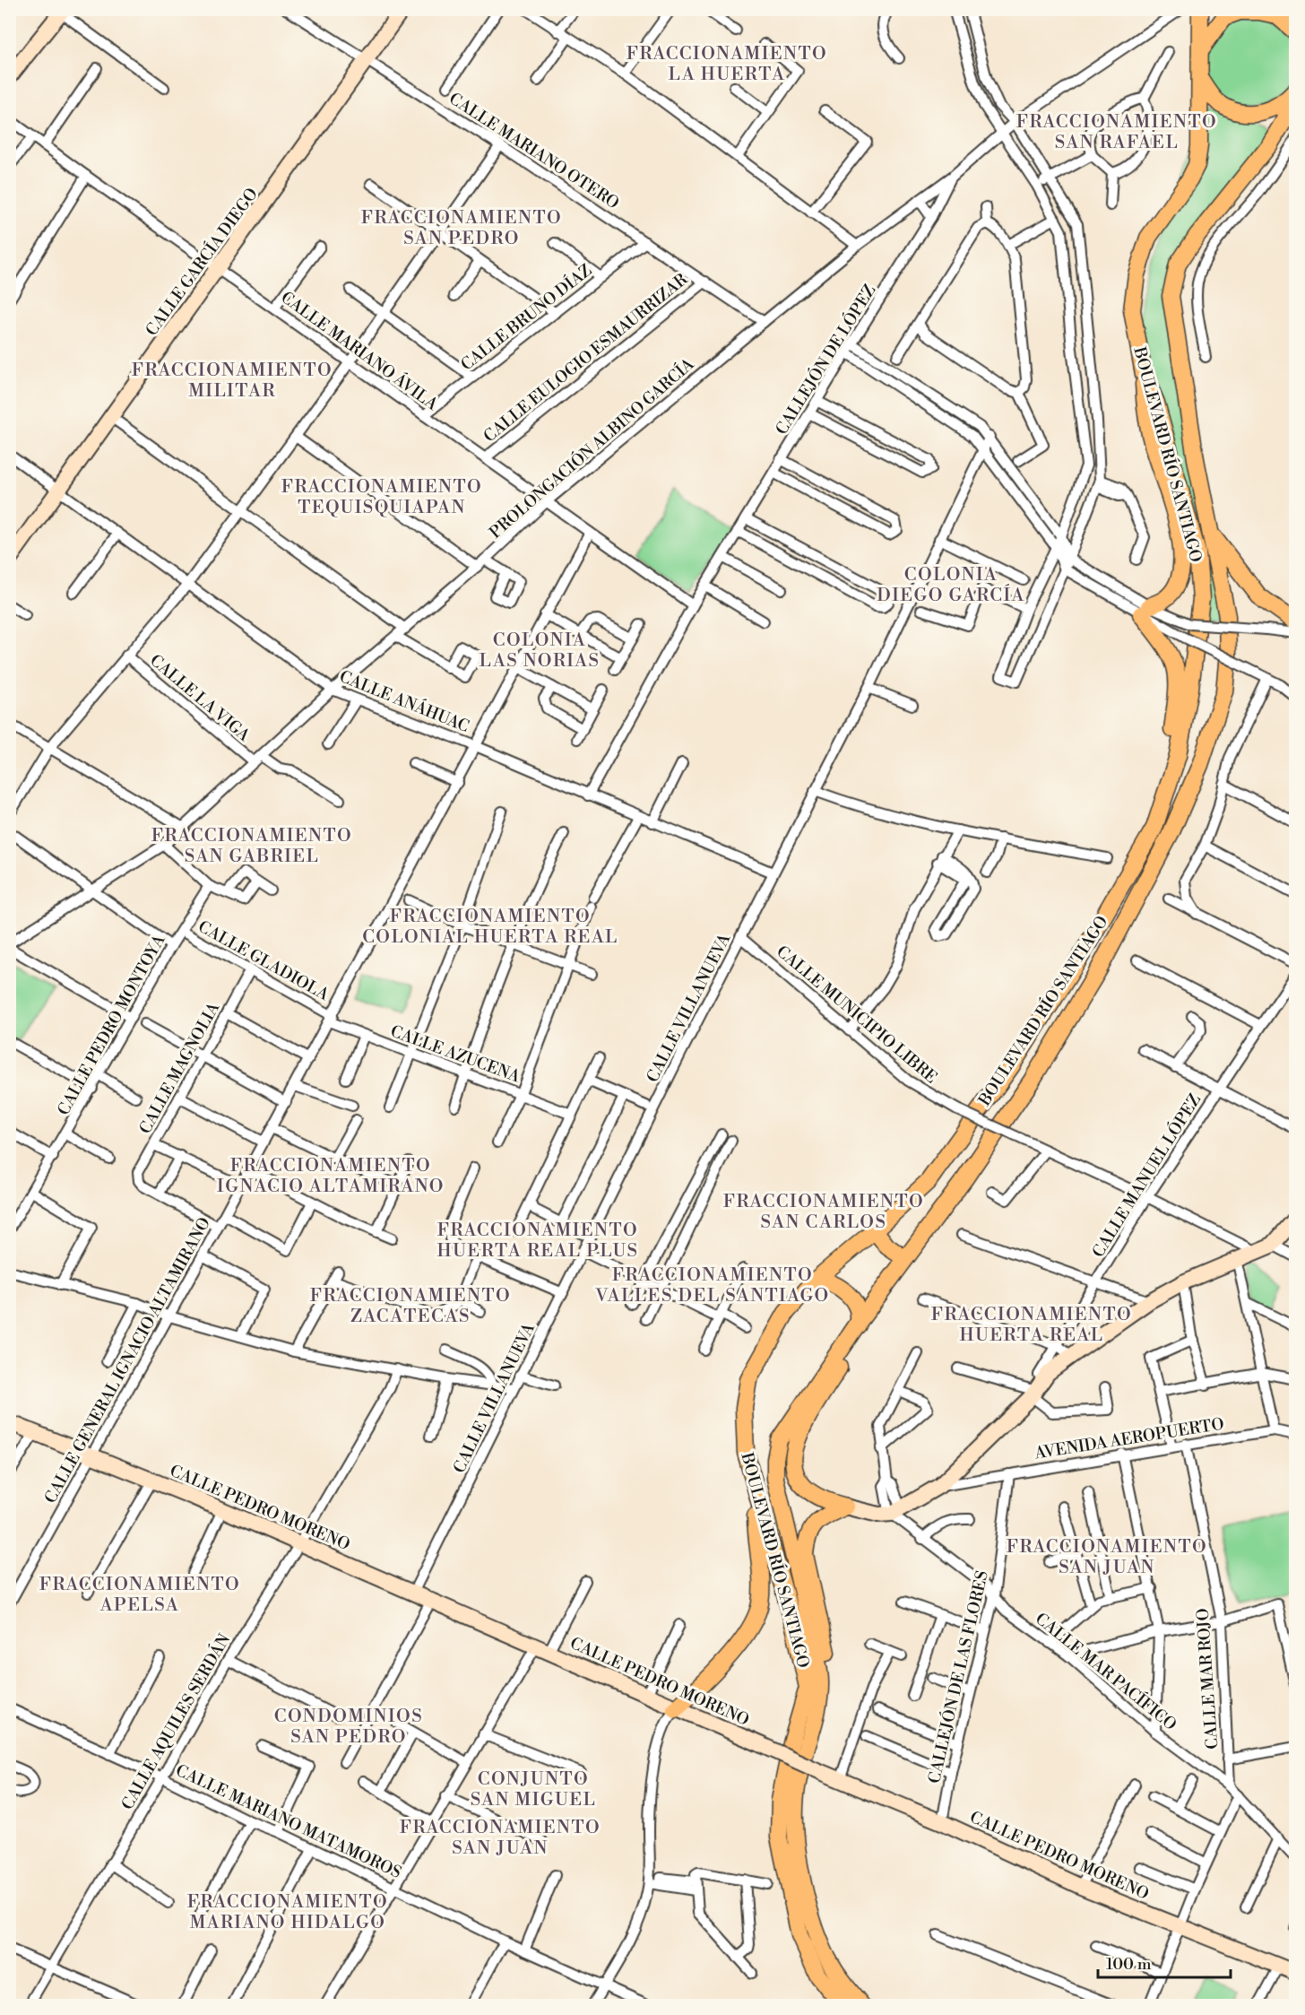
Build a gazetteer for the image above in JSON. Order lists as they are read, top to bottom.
{
  "streets": {
    "main road": ["BOULEVARD RÍO SANTIAGO"],
    "street": [
      "CALLE MARIANO OTERO",
      "CALLE GARCÍA DIEGO",
      "CALLE BRUNO DÍAZ",
      "CALLE MARIANO ÁVILA",
      "CALLE EULOGIO ESMAURRIZAR",
      "CALLEJÓN DE LÓPEZ",
      "PROLONGACIÓN ALBINO GARCÍA",
      "CALLE LA VIGA",
      "CALLE ANÁHUAC",
      "CALLE GLADIOLA",
      "CALLE VILLANUEVA",
      "CALLE MUNICIPIO LIBRE",
      "CALLE PEDRO MONTOYA",
      "CALLE AZUCENA",
      "CALLE MAGNOLIA",
      "CALLE MANUEL LÓPEZ",
      "CALLE GENERAL IGNACIO ALTAMIRANO",
      "AVENIDA AEROPUERTO",
      "CALLE PEDRO MORENO",
      "CALLE MAR PACÍFICO",
      "CALLEJÓN DE LAS FLORES",
      "CALLE MAR ROJO",
      "CALLE AQUILES SERDÁN",
      "CALLE MARIANO MATAMOROS"
    ]
  },
  "crossings": [
    ["CALLE MARIANO OTERO", "CALLE GARCÍA DIEGO"],
    ["CALLE MARIANO OTERO", "CALLE BRUNO DÍAZ"],
    ["CALLE MARIANO OTERO", "CALLE EULOGIO ESMAURRIZAR"],
    ["CALLE MARIANO OTERO", "PROLONGACIÓN ALBINO GARCÍA"],
    ["CALLE GARCÍA DIEGO", "CALLE MARIANO ÁVILA"],
    ["CALLE GARCÍA DIEGO", "CALLE ANÁHUAC"],
    ["CALLE BRUNO DÍAZ", "CALLE MARIANO ÁVILA"],
    ["CALLE MARIANO ÁVILA", "CALLE EULOGIO ESMAURRIZAR"],
    ["CALLE MARIANO ÁVILA", "CALLEJÓN DE LÓPEZ"],
    ["CALLE MARIANO ÁVILA", "PROLONGACIÓN ALBINO GARCÍA"],
    ["CALLE MARIANO ÁVILA", "CALLE GENERAL IGNACIO ALTAMIRANO"],
    ["CALLEJÓN DE LÓPEZ", "PROLONGACIÓN ALBINO GARCÍA"],
    ["CALLEJÓN DE LÓPEZ", "CALLE ANÁHUAC"],
    ["PROLONGACIÓN ALBINO GARCÍA", "CALLE LA VIGA"],
    ["PROLONGACIÓN ALBINO GARCÍA", "CALLE ANÁHUAC"],
    ["CALLE ANÁHUAC", "CALLE VILLANUEVA"],
    ["CALLE ANÁHUAC", "CALLE GENERAL IGNACIO ALTAMIRANO"],
    ["CALLE GLADIOLA", "CALLE PEDRO MONTOYA"],
    ["CALLE GLADIOLA", "CALLE AZUCENA"],
    ["CALLE GLADIOLA", "CALLE MAGNOLIA"],
    ["CALLE GLADIOLA", "CALLE GENERAL IGNACIO ALTAMIRANO"],
    ["CALLE VILLANUEVA", "CALLE MUNICIPIO LIBRE"],
    ["CALLE VILLANUEVA", "CALLE PEDRO MORENO"],
    ["CALLE MUNICIPIO LIBRE", "CALLE MANUEL LÓPEZ"],
    ["CALLE AZUCENA", "CALLE GENERAL IGNACIO ALTAMIRANO"],
    ["CALLE GENERAL IGNACIO ALTAMIRANO", "CALLE PEDRO MORENO"],
    ["AVENIDA AEROPUERTO", "CALLEJÓN DE LAS FLORES"],
    ["AVENIDA AEROPUERTO", "CALLE MAR ROJO"],
    ["CALLE PEDRO MORENO", "CALLEJÓN DE LAS FLORES"],
    ["CALLE PEDRO MORENO", "CALLE AQUILES SERDÁN"],
    ["CALLE MAR PACÍFICO", "CALLEJÓN DE LAS FLORES"],
    ["CALLE MAR PACÍFICO", "CALLE MAR ROJO"],
    ["CALLE AQUILES SERDÁN", "CALLE MARIANO MATAMOROS"]
  ],
  "districts": [
    "FRACCIONAMIENTO LA HUERTA",
    "FRACCIONAMIENTO SAN RAFAEL",
    "FRACCIONAMIENTO SAN PEDRO",
    "FRACCIONAMIENTO MILITAR",
    "FRACCIONAMIENTO TEQUISQUIAPAN",
    "COLONIA DIEGO GARCÍA",
    "COLONIA LAS NORIAS",
    "FRACCIONAMIENTO SAN GABRIEL",
    "FRACCIONAMIENTO COLONIAL HUERTA REAL",
    "FRACCIONAMIENTO IGNACIO ALTAMIRANO",
    "FRACCIONAMIENTO SAN CARLOS",
    "FRACCIONAMIENTO HUERTA REAL PLUS",
    "FRACCIONAMIENTO VALLES DEL SANTIAGO",
    "FRACCIONAMIENTO ZACATECAS",
    "FRACCIONAMIENTO HUERTA REAL",
    "FRACCIONAMIENTO SAN JUAN",
    "FRACCIONAMIENTO APELSA",
    "CONDOMINIOS SAN PEDRO",
    "CONJUNTO SAN MIGUEL",
    "FRACCIONAMIENTO SAN JUAN",
    "FRACCIONAMIENTO MARIANO HIDALGO"
  ],
  "scale_bar": "100 m"
}
